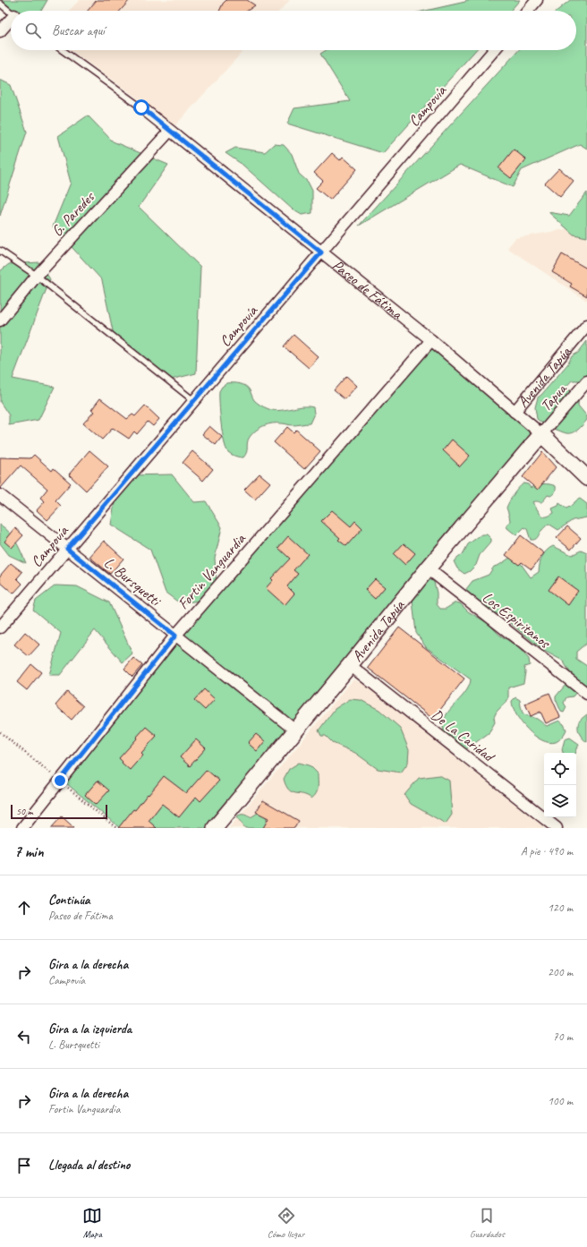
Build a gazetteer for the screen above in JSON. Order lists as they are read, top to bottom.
{
  "streets": {
    "street": [
      "Campovía",
      "G. Paredes",
      "Paseo de Fátima",
      "Avenida Tapúa",
      "Tapua",
      "Fortin Vanguardia",
      "L. Bursquetti",
      "Los Espiritanos",
      "De La Caridad"
    ]
  },
  "crossings": [
    ["Campovía", "Paseo de Fátima"],
    ["Campovía", "L. Bursquetti"],
    ["G. Paredes", "Paseo de Fátima"],
    ["Paseo de Fátima", "Avenida Tapúa"],
    ["Paseo de Fátima", "Tapua"],
    ["Paseo de Fátima", "Fortin Vanguardia"],
    ["Avenida Tapúa", "Tapua"],
    ["Avenida Tapúa", "L. Bursquetti"],
    ["Avenida Tapúa", "Los Espiritanos"],
    ["Avenida Tapúa", "De La Caridad"],
    ["Fortin Vanguardia", "L. Bursquetti"]
  ],
  "scale_bar": "50 m",
  "page": {
    "search": "Buscar aquí",
    "scale": "50 m",
    "heading": ["7 min", "A pie · 490 m"],
    "list": [
      ["Continúa", "Paseo de Fátima", "120 m"],
      ["Gira a la derecha", "Campovía", "200 m"],
      ["Gira a la izquierda", "L. Bursquetti", "70 m"],
      ["Gira a la derecha", "Fortin Vanguardia", "100 m"],
      "Llegada al destino"
    ],
    "nav": ["Mapa", "Cómo llegar", "Guardados"]
  }
}
